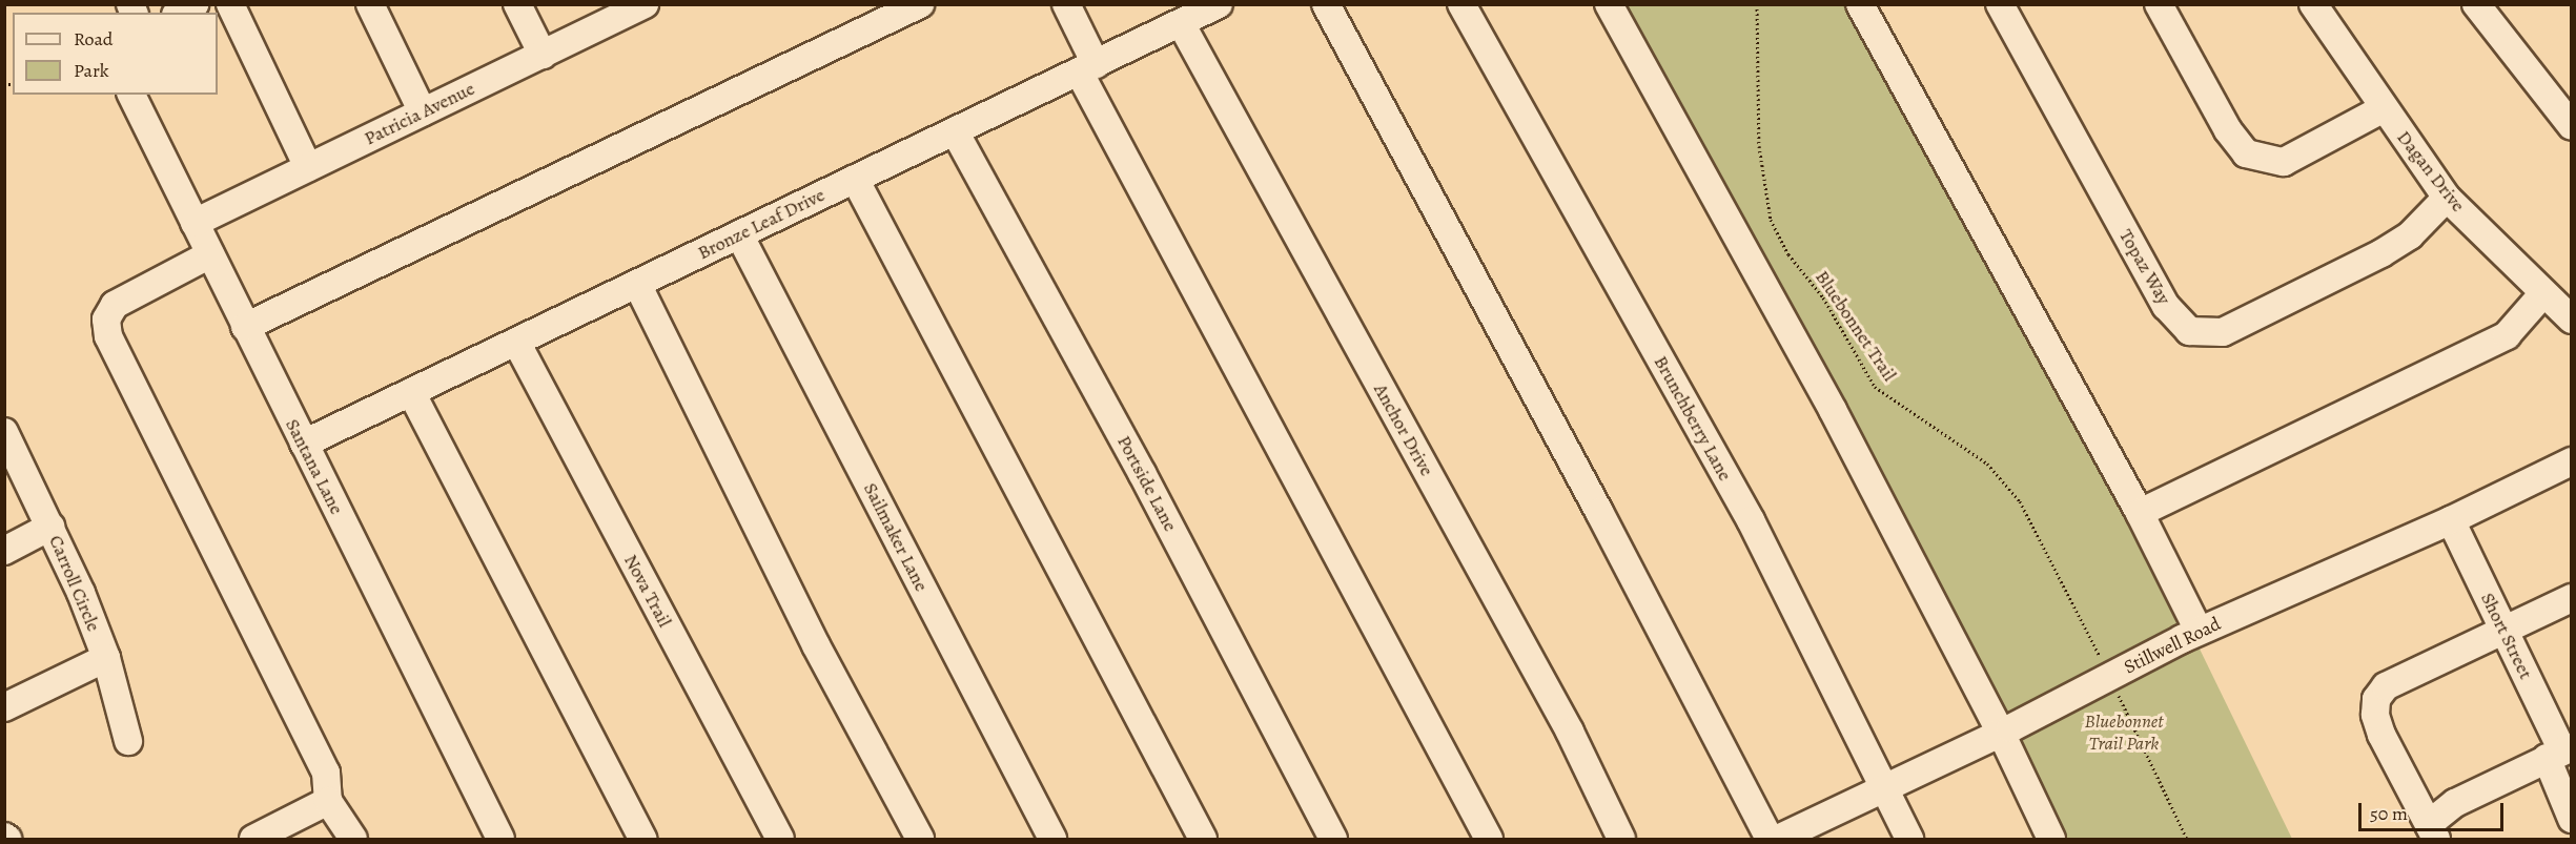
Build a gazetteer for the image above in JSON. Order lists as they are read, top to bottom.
{
  "streets": {
    "street": [
      "Patricia Avenue",
      "Dagan Drive",
      "Bronze Leaf Drive",
      "Topaz Way",
      "Brunchberry Lane",
      "Anchor Drive",
      "Santana Lane",
      "Portside Lane",
      "Sailmaker Lane",
      "Carroll Circle",
      "Nova Trail",
      "Short Street",
      "Stillwell Road"
    ],
    "path": ["Bluebonnet Trail"]
  },
  "crossings": [
    ["Patricia Avenue", "Santana Lane"],
    ["Dagan Drive", "Topaz Way"],
    ["Bronze Leaf Drive", "Anchor Drive"],
    ["Bronze Leaf Drive", "Santana Lane"],
    ["Bronze Leaf Drive", "Portside Lane"],
    ["Bronze Leaf Drive", "Sailmaker Lane"],
    ["Bronze Leaf Drive", "Nova Trail"],
    ["Brunchberry Lane", "Stillwell Road"],
    ["Short Street", "Stillwell Road"]
  ],
  "parks": ["Bluebonnet Trail Park"],
  "legend": ["Road", "Park"],
  "scale_bar": "50 m"
}
